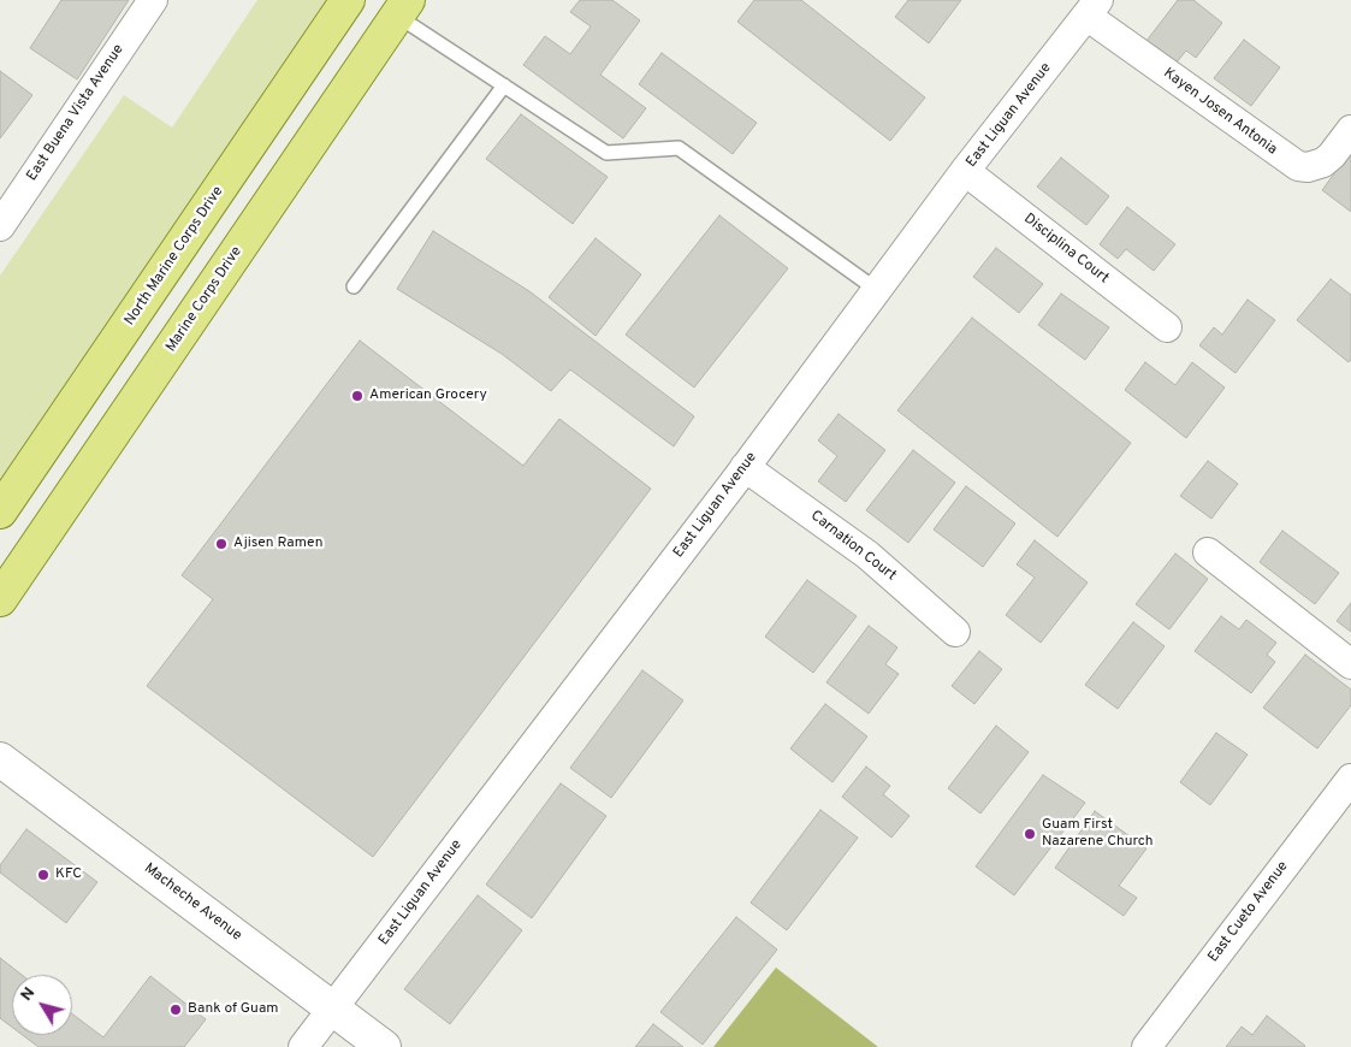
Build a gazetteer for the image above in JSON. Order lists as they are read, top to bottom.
{
  "streets": {
    "main road": ["North Marine Corps Drive", "Marine Corps Drive", "Macheche Avenue"],
    "street": [
      "Kayen Josen Antonia",
      "East Buena Vista Avenue",
      "East Liguan Avenue",
      "Disciplina Court",
      "Carnation Court",
      "East Cueto Avenue"
    ]
  },
  "crossings": [
    ["Kayen Josen Antonia", "East Liguan Avenue"],
    ["East Liguan Avenue", "Disciplina Court"],
    ["East Liguan Avenue", "Carnation Court"],
    ["East Liguan Avenue", "Macheche Avenue"]
  ],
  "places": [
    "American Grocery",
    "Ajisen Ramen",
    "Guam First Nazarene Church",
    "KFC",
    "Bank of Guam"
  ],
  "north": "top left"
}
